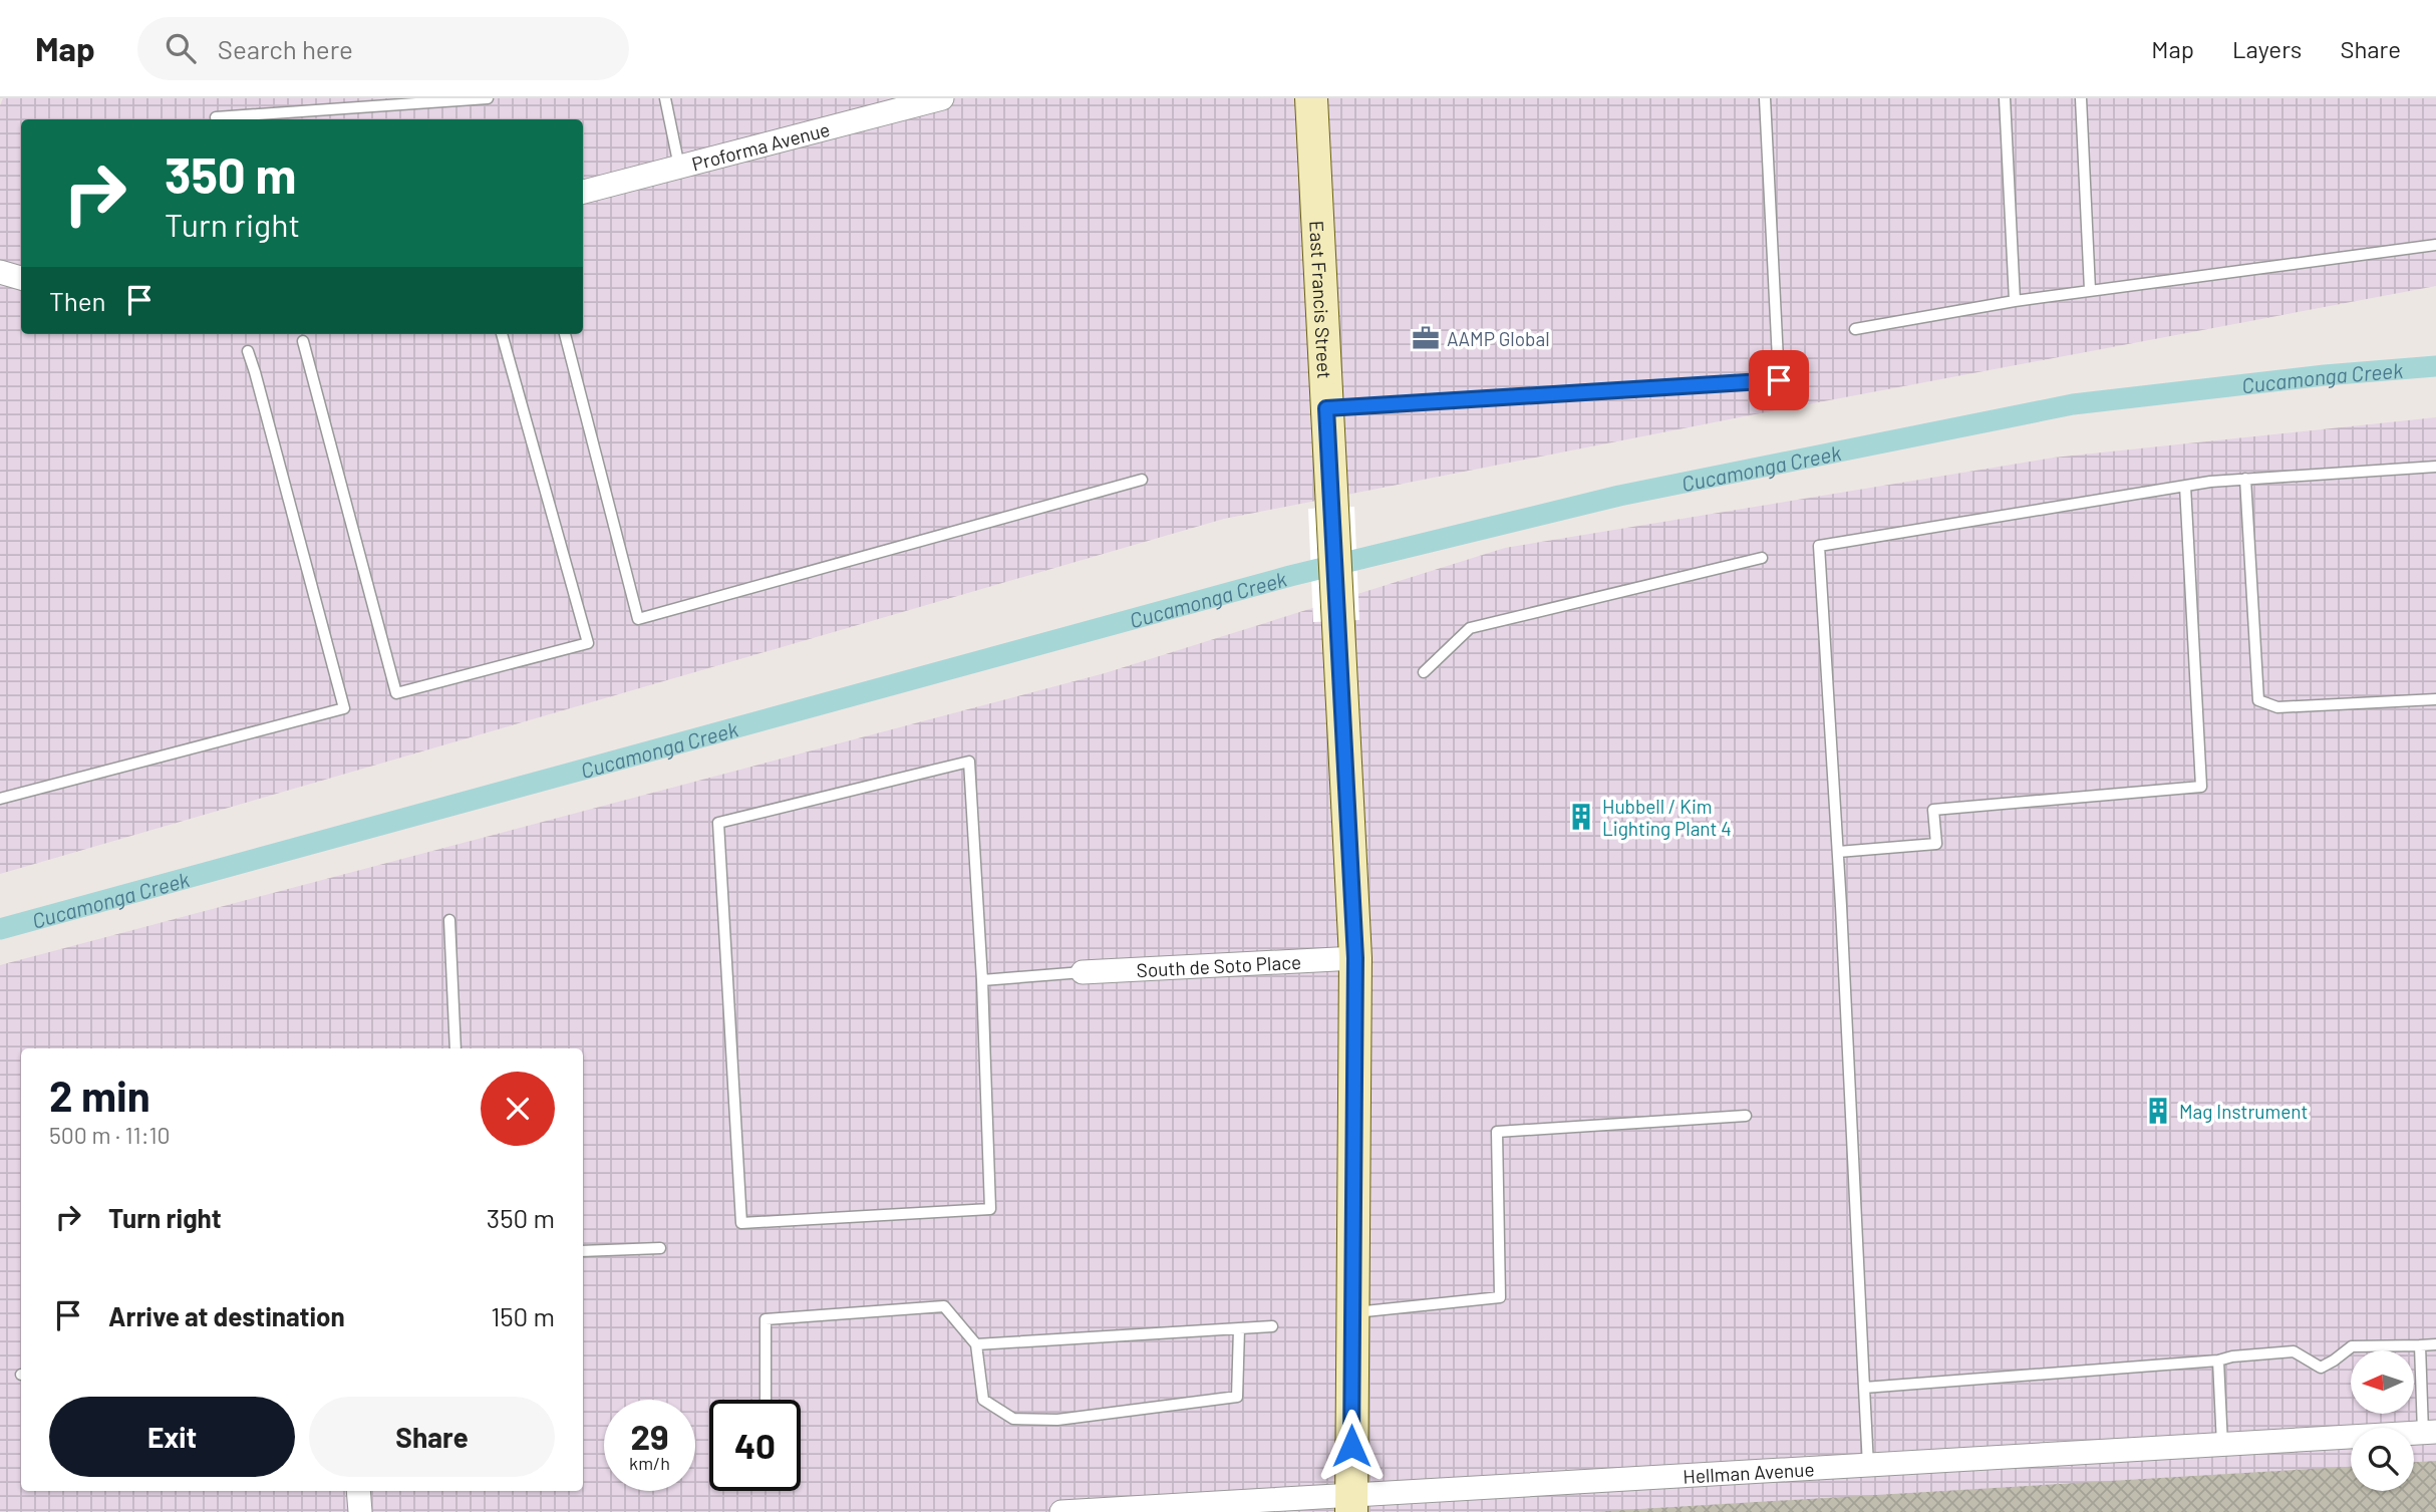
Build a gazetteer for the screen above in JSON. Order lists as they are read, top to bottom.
{
  "streets": {
    "street": [
      "Proforma Avenue",
      "East Francis Street",
      "South de Soto Place",
      "Hellman Avenue"
    ]
  },
  "crossings": [
    ["East Francis Street", "South de Soto Place"],
    ["East Francis Street", "Hellman Avenue"]
  ],
  "water": ["Cucamonga Creek"],
  "places": {
    "office": ["AAMP Global"],
    "building": ["Hubbell / Kim Lighting Plant 4", "Mag Instrument"]
  },
  "north": "left",
  "page": {
    "header": "Map",
    "search": "Search here",
    "nav": ["Map", "Layers", "Share"],
    "turn": ["350 m", "Turn right"],
    "then": "Then",
    "heading": ["2 min", "500 m · 11:10"],
    "list": [
      {
        "name": "Turn right",
        "value": "350 m"
      },
      {
        "name": "Arrive at destination",
        "value": "150 m"
      }
    ],
    "buttons": ["Exit", "Share"],
    "speed": "29 km/h",
    "limit": "40"
  }
}
